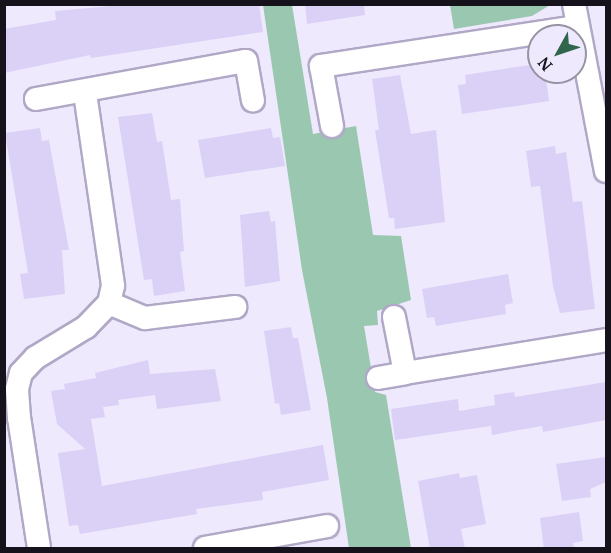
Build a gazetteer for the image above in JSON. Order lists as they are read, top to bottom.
{
  "north": "bottom left"
}
